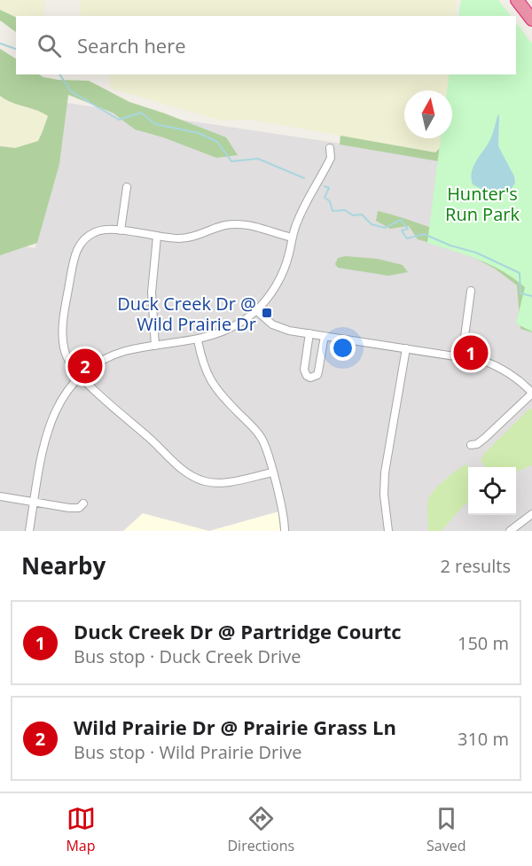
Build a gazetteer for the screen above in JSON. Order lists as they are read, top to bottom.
{
  "parks": ["Hunter's Run Park"],
  "places": {
    "transit": ["Duck Creek Dr @ Wild Prairie Dr"]
  },
  "north": "top",
  "page": {
    "search": "Search here",
    "pins": ["1", "2"],
    "heading": ["Nearby", "2 results"],
    "list": [
      {
        "mark": "1",
        "name": "Duck Creek Dr @ Partridge Courtc",
        "note": "Bus stop · Duck Creek Drive",
        "value": "150 m"
      },
      {
        "mark": "2",
        "name": "Wild Prairie Dr @ Prairie Grass Ln",
        "note": "Bus stop · Wild Prairie Drive",
        "value": "310 m"
      }
    ],
    "nav": ["Map", "Directions", "Saved"]
  }
}
